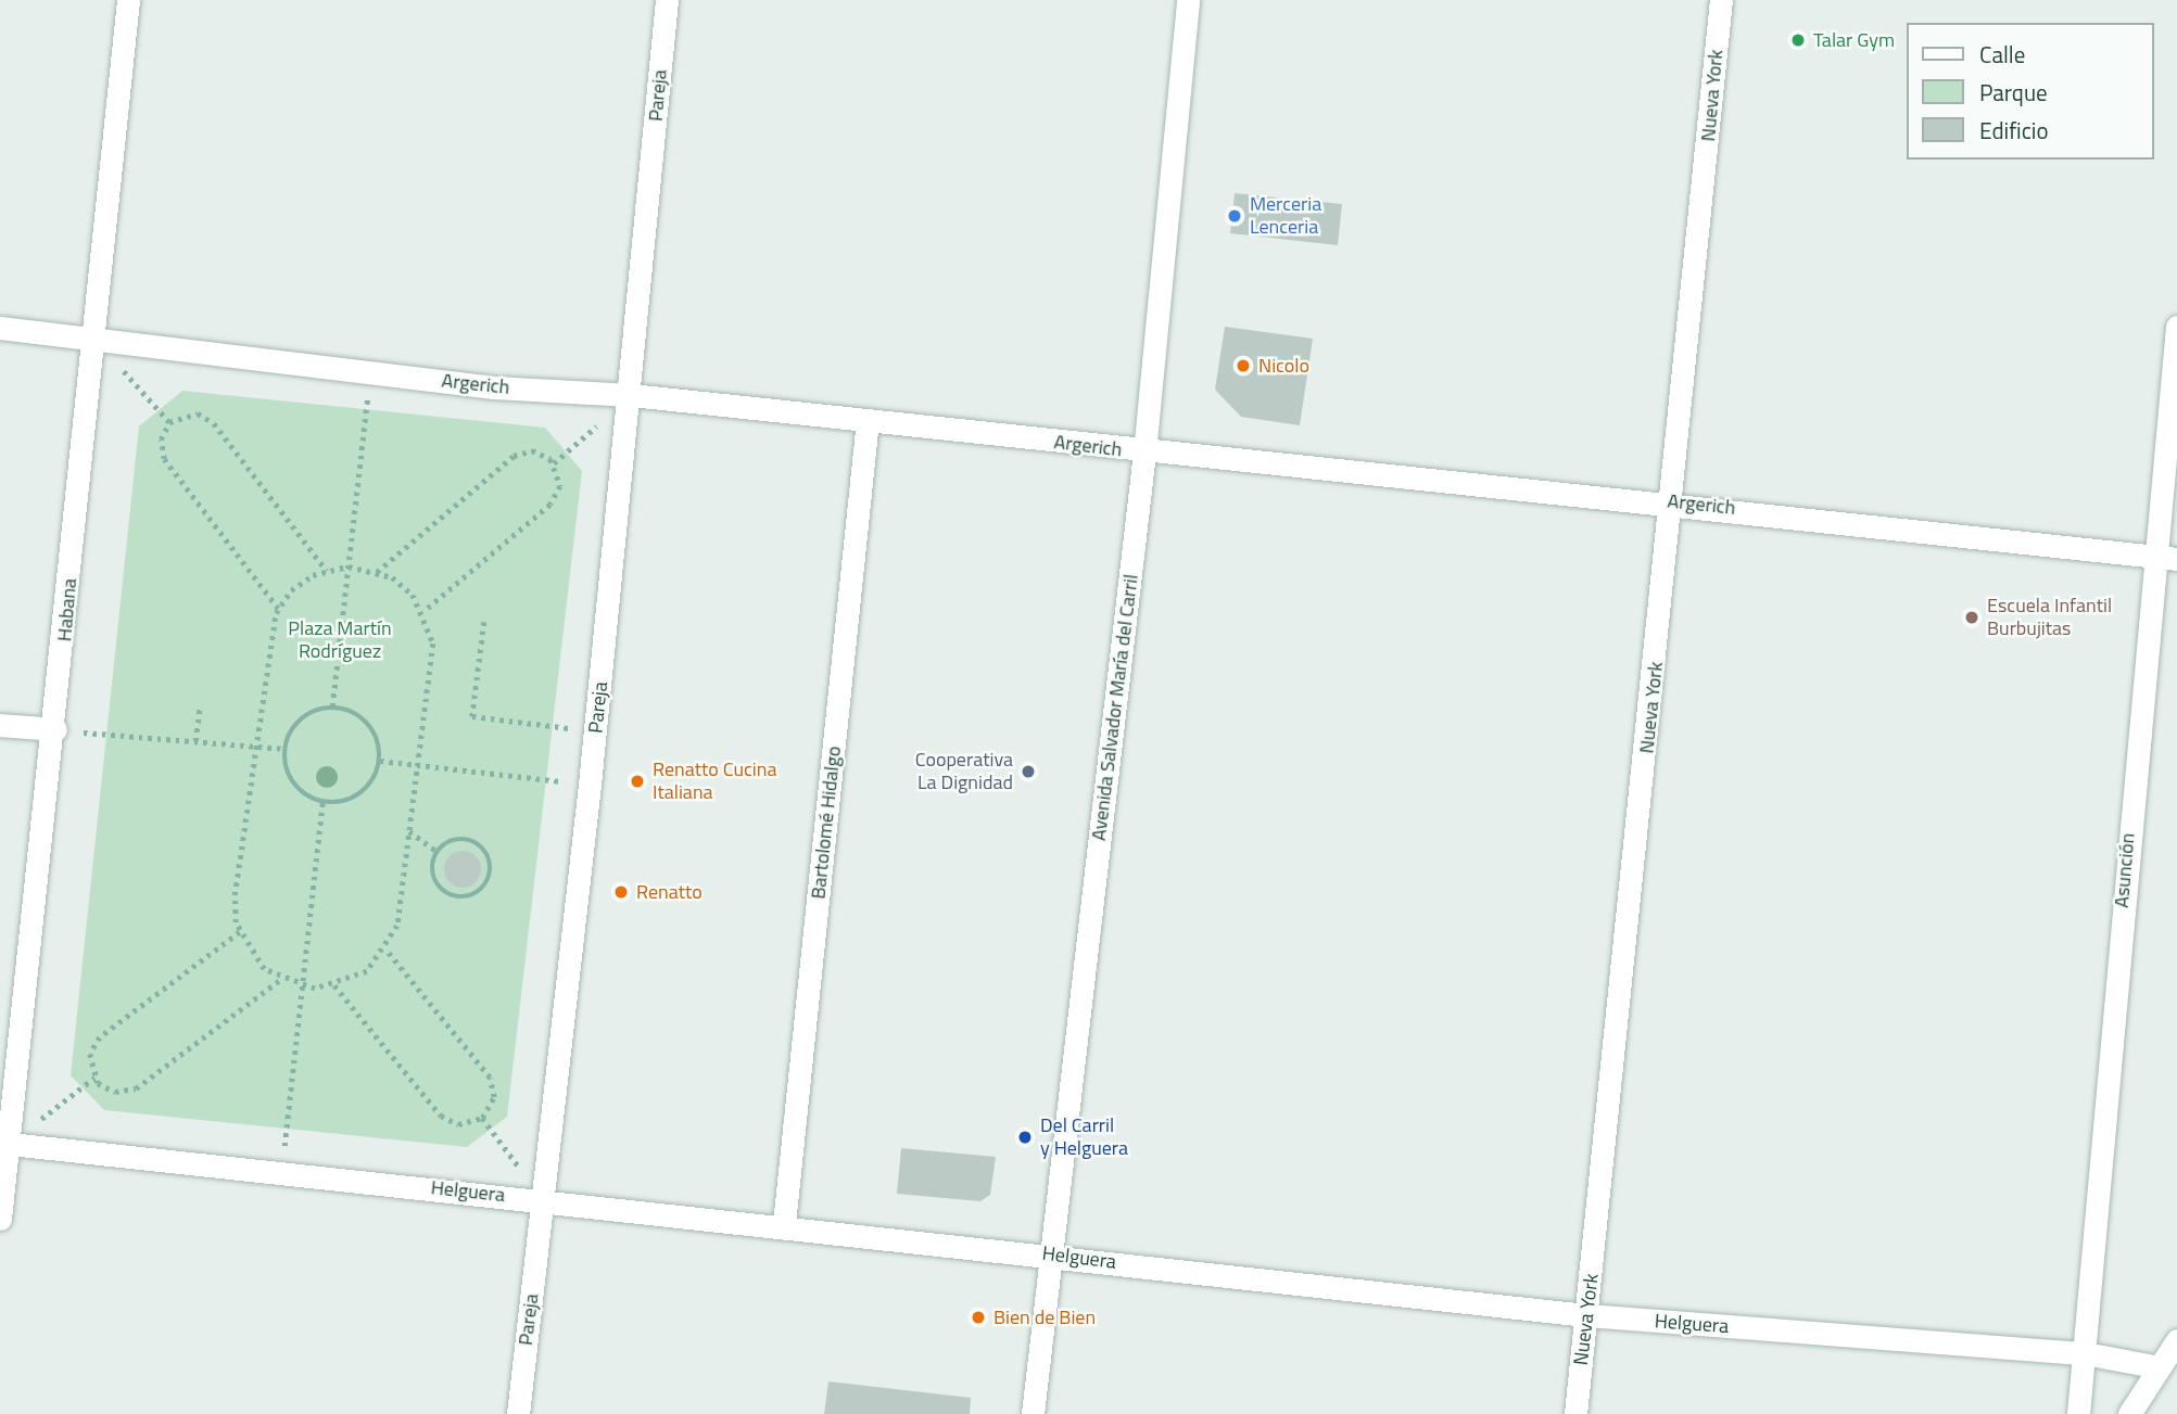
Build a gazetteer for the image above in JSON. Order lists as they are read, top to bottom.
{
  "streets": {
    "street": [
      "Pareja",
      "Nueva York",
      "Argerich",
      "Habana",
      "Avenida Salvador María del Carril",
      "Bartolomé Hidalgo",
      "Asunción",
      "Helguera"
    ]
  },
  "crossings": [
    ["Pareja", "Argerich"],
    ["Pareja", "Helguera"],
    ["Nueva York", "Argerich"],
    ["Nueva York", "Helguera"],
    ["Argerich", "Habana"],
    ["Argerich", "Avenida Salvador María del Carril"],
    ["Argerich", "Bartolomé Hidalgo"],
    ["Argerich", "Asunción"],
    ["Habana", "Helguera"],
    ["Avenida Salvador María del Carril", "Helguera"],
    ["Bartolomé Hidalgo", "Helguera"],
    ["Asunción", "Helguera"]
  ],
  "parks": ["Plaza Martín Rodríguez"],
  "places": [
    "Talar Gym",
    "Merceria Lenceria",
    "Nicolo",
    "Escuela Infantil Burbujitas",
    "Cooperativa La Dignidad",
    "Renatto Cucina Italiana",
    "Renatto",
    "Del Carril y Helguera",
    "Bien de Bien"
  ],
  "legend": ["Calle", "Parque", "Edificio"]
}
